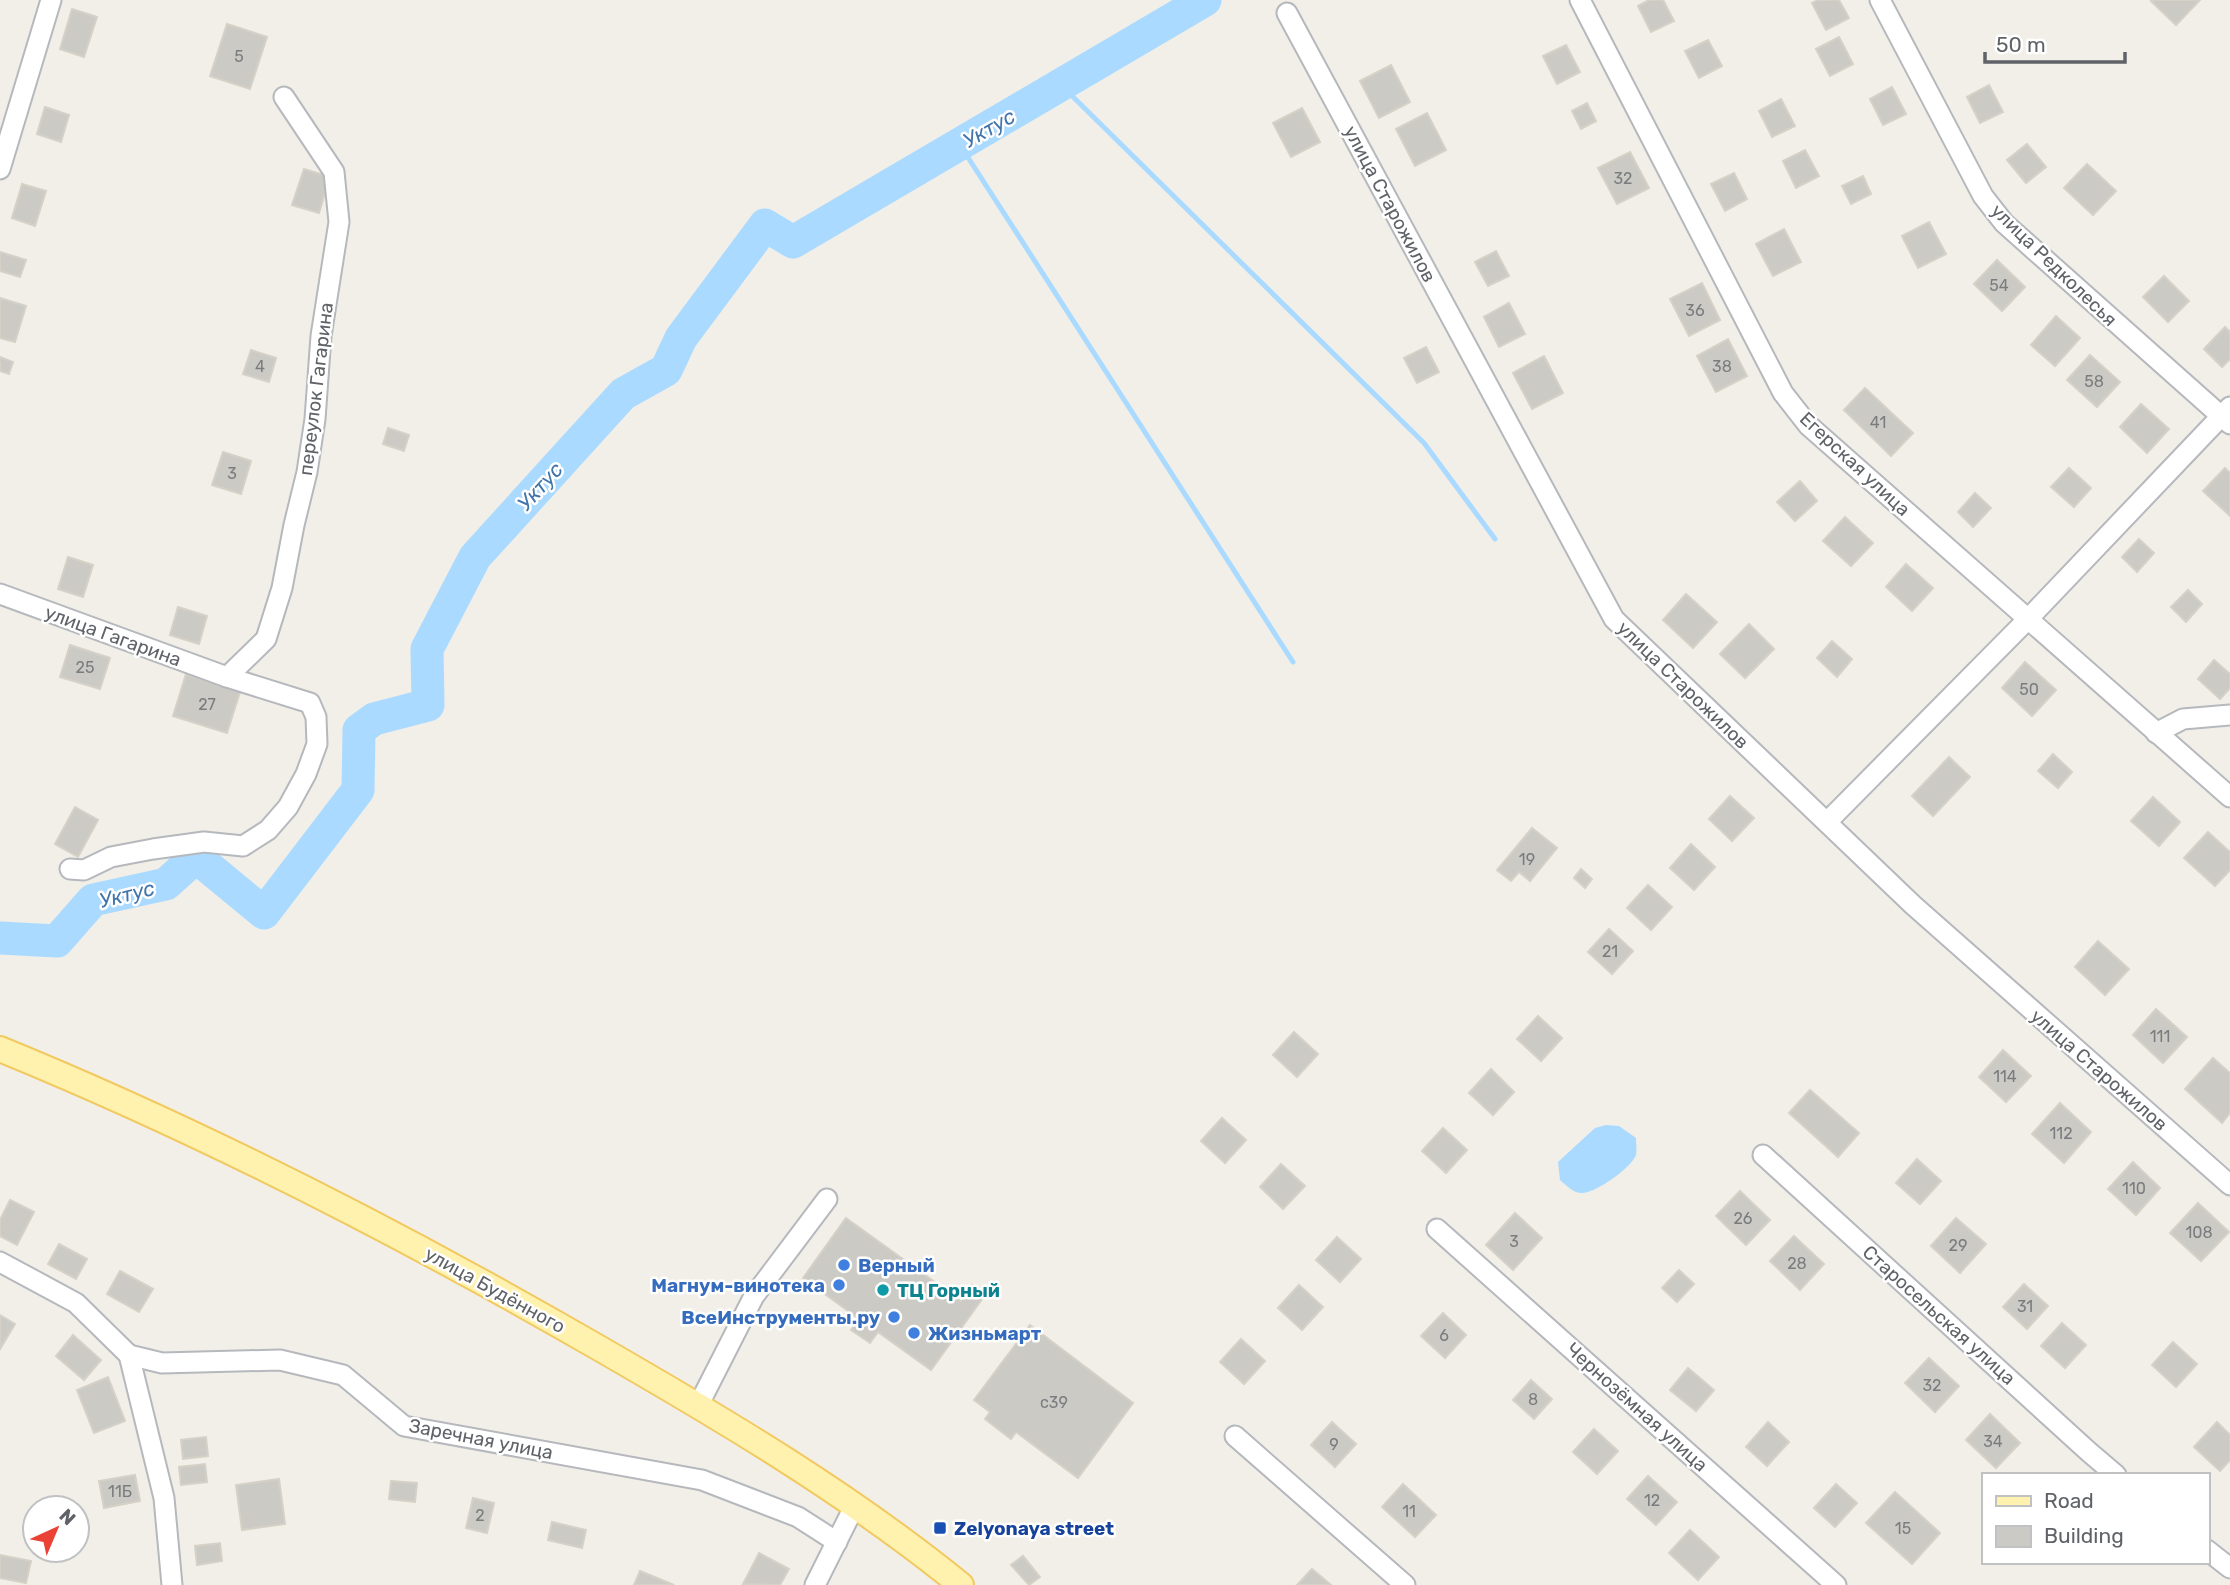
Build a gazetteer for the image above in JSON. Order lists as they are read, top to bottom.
{
  "streets": {
    "main road": ["улица Будённого"],
    "street": [
      "улица Старожилов",
      "улица Редколесья",
      "переулок Гагарина",
      "Егерская улица",
      "улица Гагарина",
      "Старосельская улица",
      "Чернозёмная улица",
      "Заречная улица"
    ]
  },
  "crossings": [
    ["переулок Гагарина", "улица Гагарина"]
  ],
  "water": ["Уктус"],
  "places": {
    "other": [
      "Верный",
      "Магнум-винотека",
      "ТЦ Горный",
      "ВсеИнструменты.ру",
      "Жизньмарт"
    ],
    "transit": ["Zelyonaya street"]
  },
  "house_numbers": [
    "5",
    "32",
    "54",
    "36",
    "4",
    "38",
    "58",
    "41",
    "3",
    "25",
    "50",
    "27",
    "19",
    "21",
    "111",
    "114",
    "112",
    "110",
    "26",
    "108",
    "3",
    "29",
    "28",
    "31",
    "6",
    "32",
    "8",
    "с39",
    "34",
    "9",
    "11Б",
    "12",
    "11",
    "2",
    "15"
  ],
  "legend": ["Road", "Building"],
  "scale_bar": "50 m",
  "north": "top right"
}
